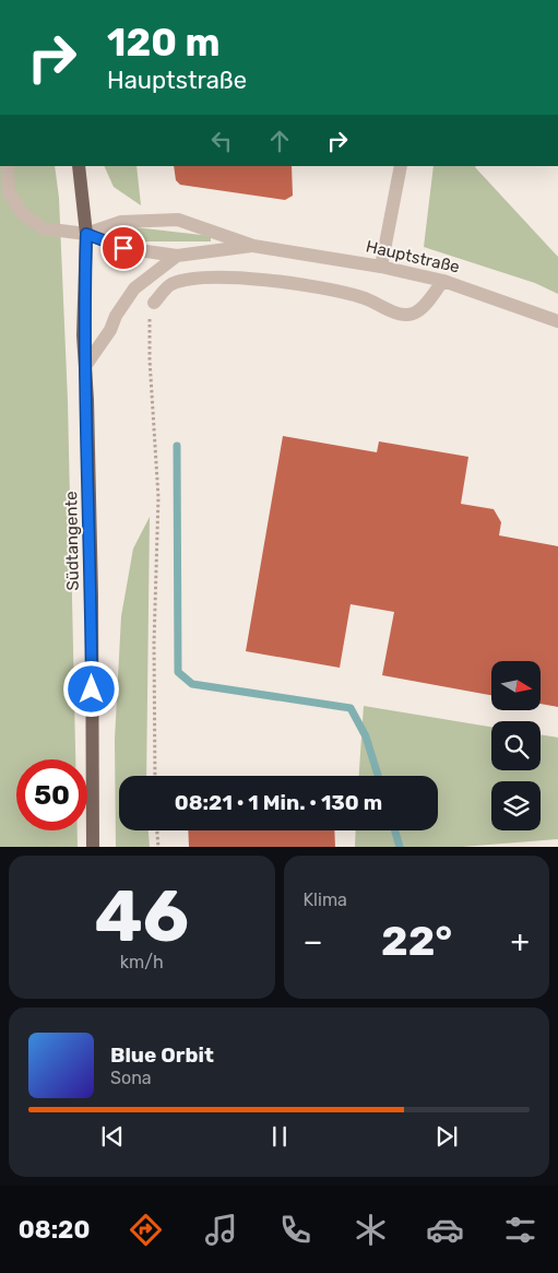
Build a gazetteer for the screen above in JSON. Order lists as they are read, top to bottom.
{
  "streets": {
    "main road": ["Südtangente"],
    "street": ["Hauptstraße"]
  },
  "crossings": [
    ["Hauptstraße", "Südtangente"]
  ],
  "north": "right",
  "page": {
    "turn": ["120 m", "Hauptstraße"],
    "limit": "50",
    "trip": "08:21 · 1 Min. · 130 m",
    "tile": [
      ["46", "km/h"],
      "Klima"
    ],
    "heat": ["−", "22°", "+"],
    "song": ["Blue Orbit", "Sona"],
    "tabs": "08:20"
  }
}
